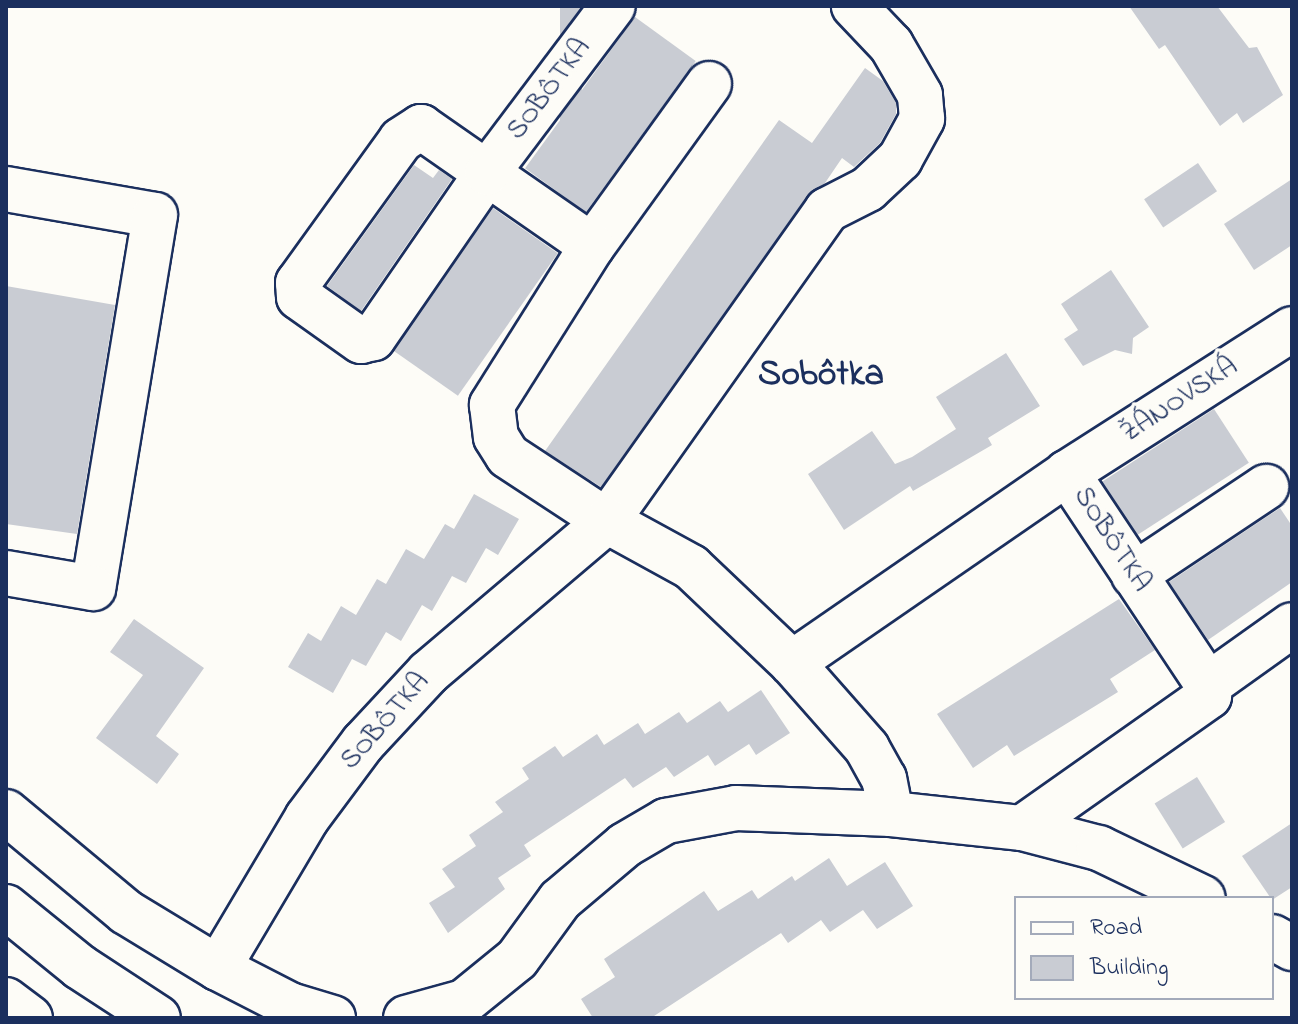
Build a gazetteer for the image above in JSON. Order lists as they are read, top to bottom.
{
  "streets": {
    "street": ["SOBÔTKA", "ŽÁNOVSKÁ"]
  },
  "crossings": [
    ["SOBÔTKA", "ŽÁNOVSKÁ"]
  ],
  "districts": ["Sobôtka"],
  "legend": ["Road", "Building"]
}
